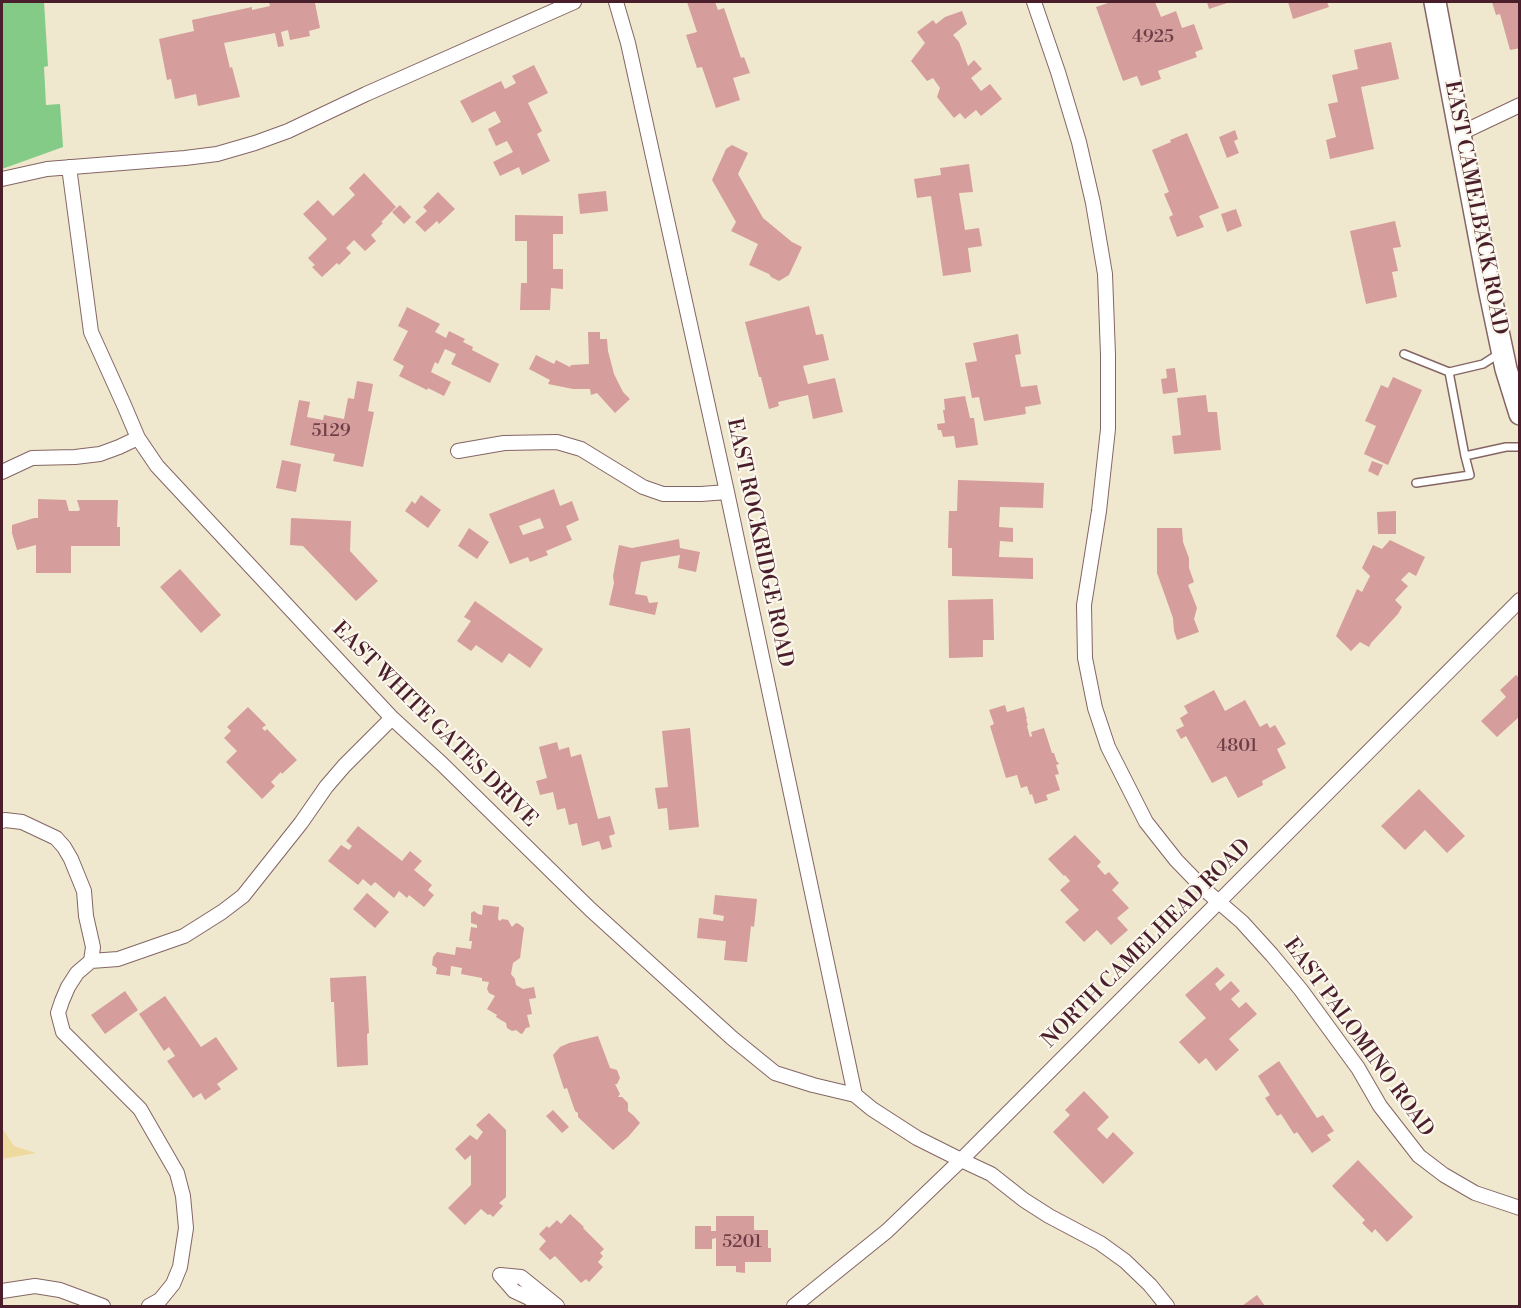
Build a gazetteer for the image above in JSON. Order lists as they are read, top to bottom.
{
  "streets": {
    "main road": ["EAST CAMELBACK ROAD"],
    "street": [
      "EAST ROCKRIDGE ROAD",
      "EAST WHITE GATES DRIVE",
      "NORTH CAMELHEAD ROAD",
      "EAST PALOMINO ROAD"
    ]
  },
  "crossings": [
    ["EAST ROCKRIDGE ROAD", "EAST WHITE GATES DRIVE"],
    ["EAST WHITE GATES DRIVE", "NORTH CAMELHEAD ROAD"],
    ["NORTH CAMELHEAD ROAD", "EAST PALOMINO ROAD"]
  ],
  "house_numbers": [
    "4925",
    "5129",
    "4801",
    "5201"
  ]
}
